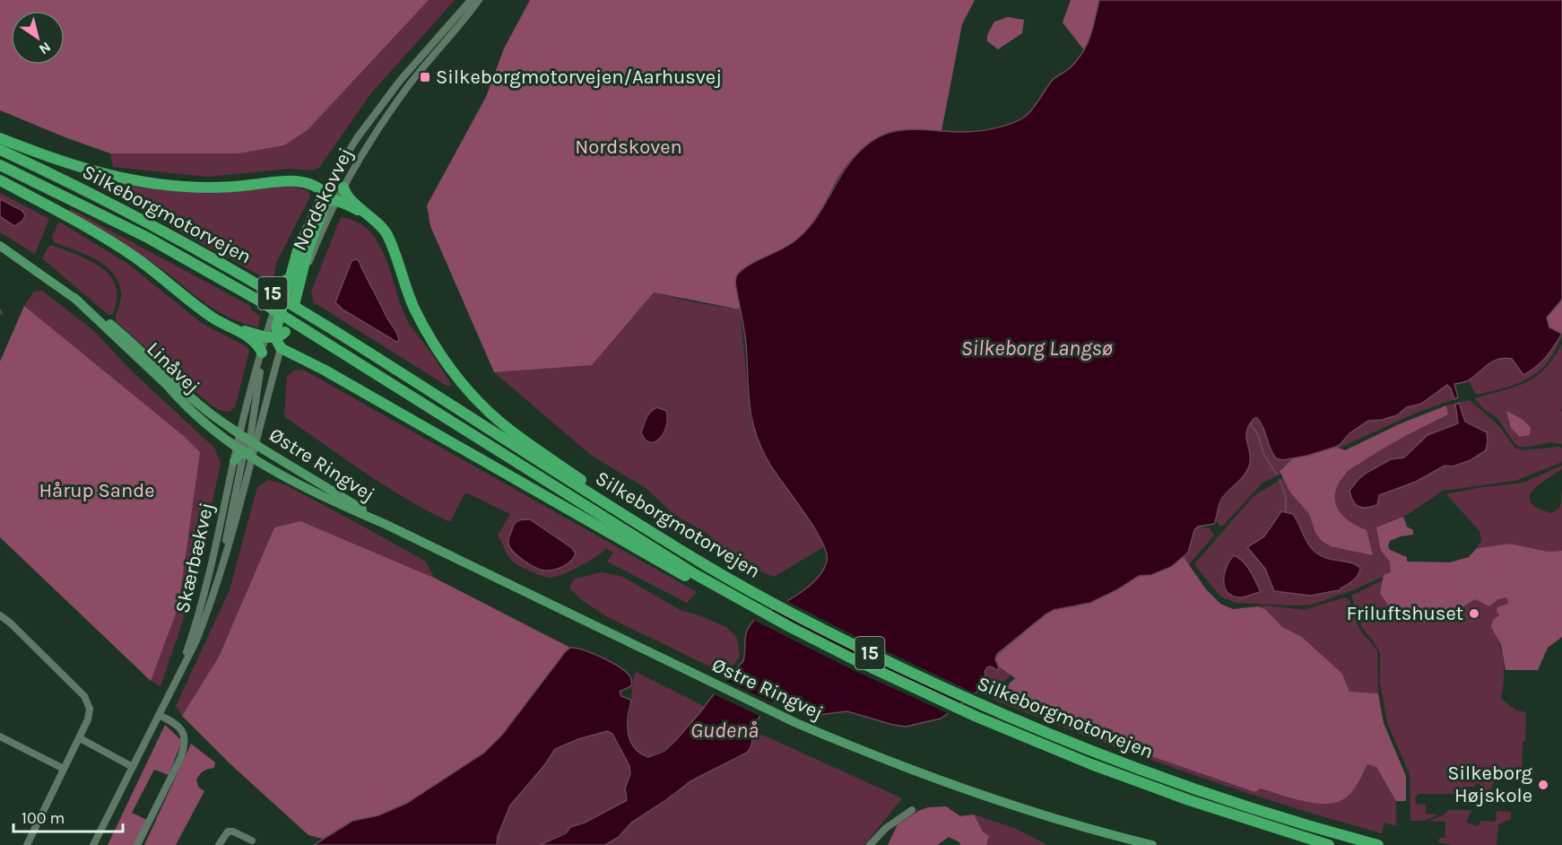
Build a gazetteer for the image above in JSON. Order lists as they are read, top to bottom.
{
  "streets": {
    "highway": ["Silkeborgmotorvejen", "15"],
    "main road": ["Linåvej", "Østre Ringvej"],
    "street": ["Nordskovvej", "Skærbækvej"]
  },
  "crossings": [
    ["Linåvej", "Østre Ringvej"],
    ["Linåvej", "Skærbækvej"],
    ["Østre Ringvej", "Skærbækvej"]
  ],
  "water": ["Silkeborg Langsø", "Gudenå"],
  "parks": ["Nordskoven", "Hårup Sande"],
  "places": {
    "transit": ["Silkeborgmotorvejen/Aarhusvej"],
    "other": ["Friluftshuset", "Silkeborg Højskole"]
  },
  "scale_bar": "100 m",
  "north": "bottom right"
}
